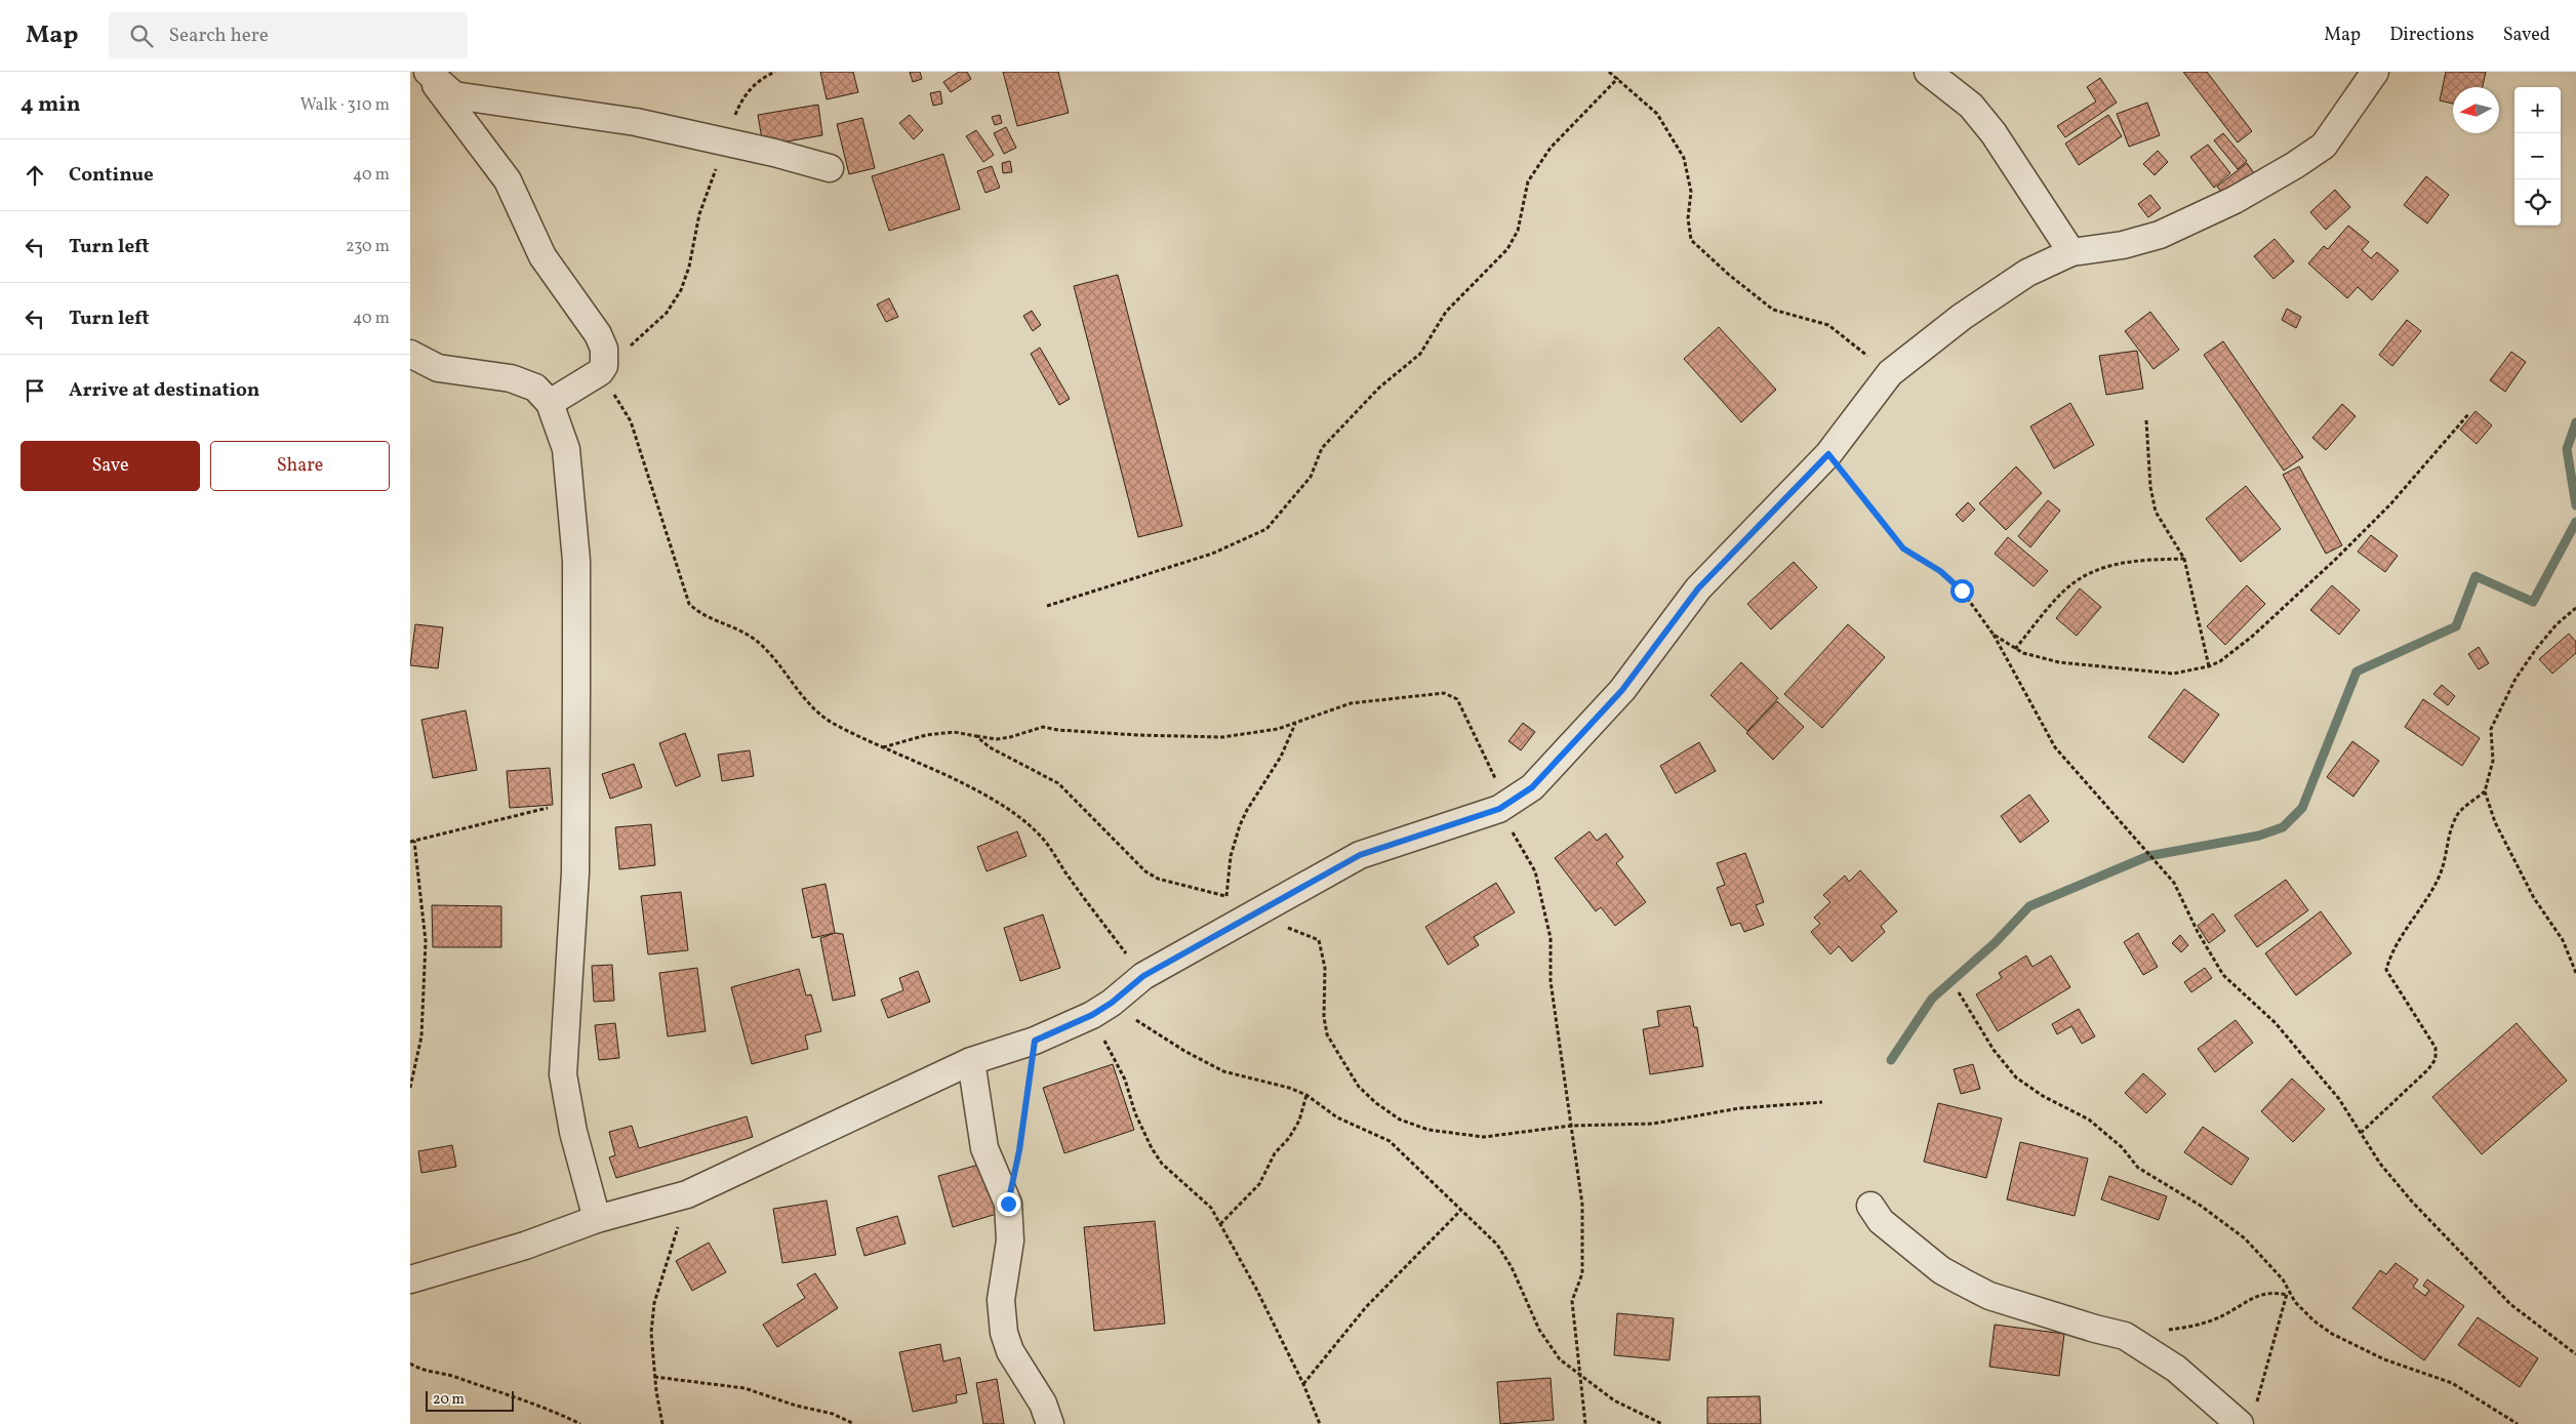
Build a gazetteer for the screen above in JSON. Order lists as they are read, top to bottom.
{
  "scale_bar": "20 m",
  "north": "left",
  "page": {
    "header": "Map",
    "search": "Search here",
    "nav": ["Map", "Directions", "Saved"],
    "heading": ["4 min", "Walk · 310 m"],
    "map_buttons": ["+", "−"],
    "list": [
      ["Continue", "40 m"],
      ["Turn left", "230 m"],
      ["Turn left", "40 m"],
      "Arrive at destination"
    ],
    "buttons": ["Save", "Share"],
    "scale": "20 m"
  }
}
